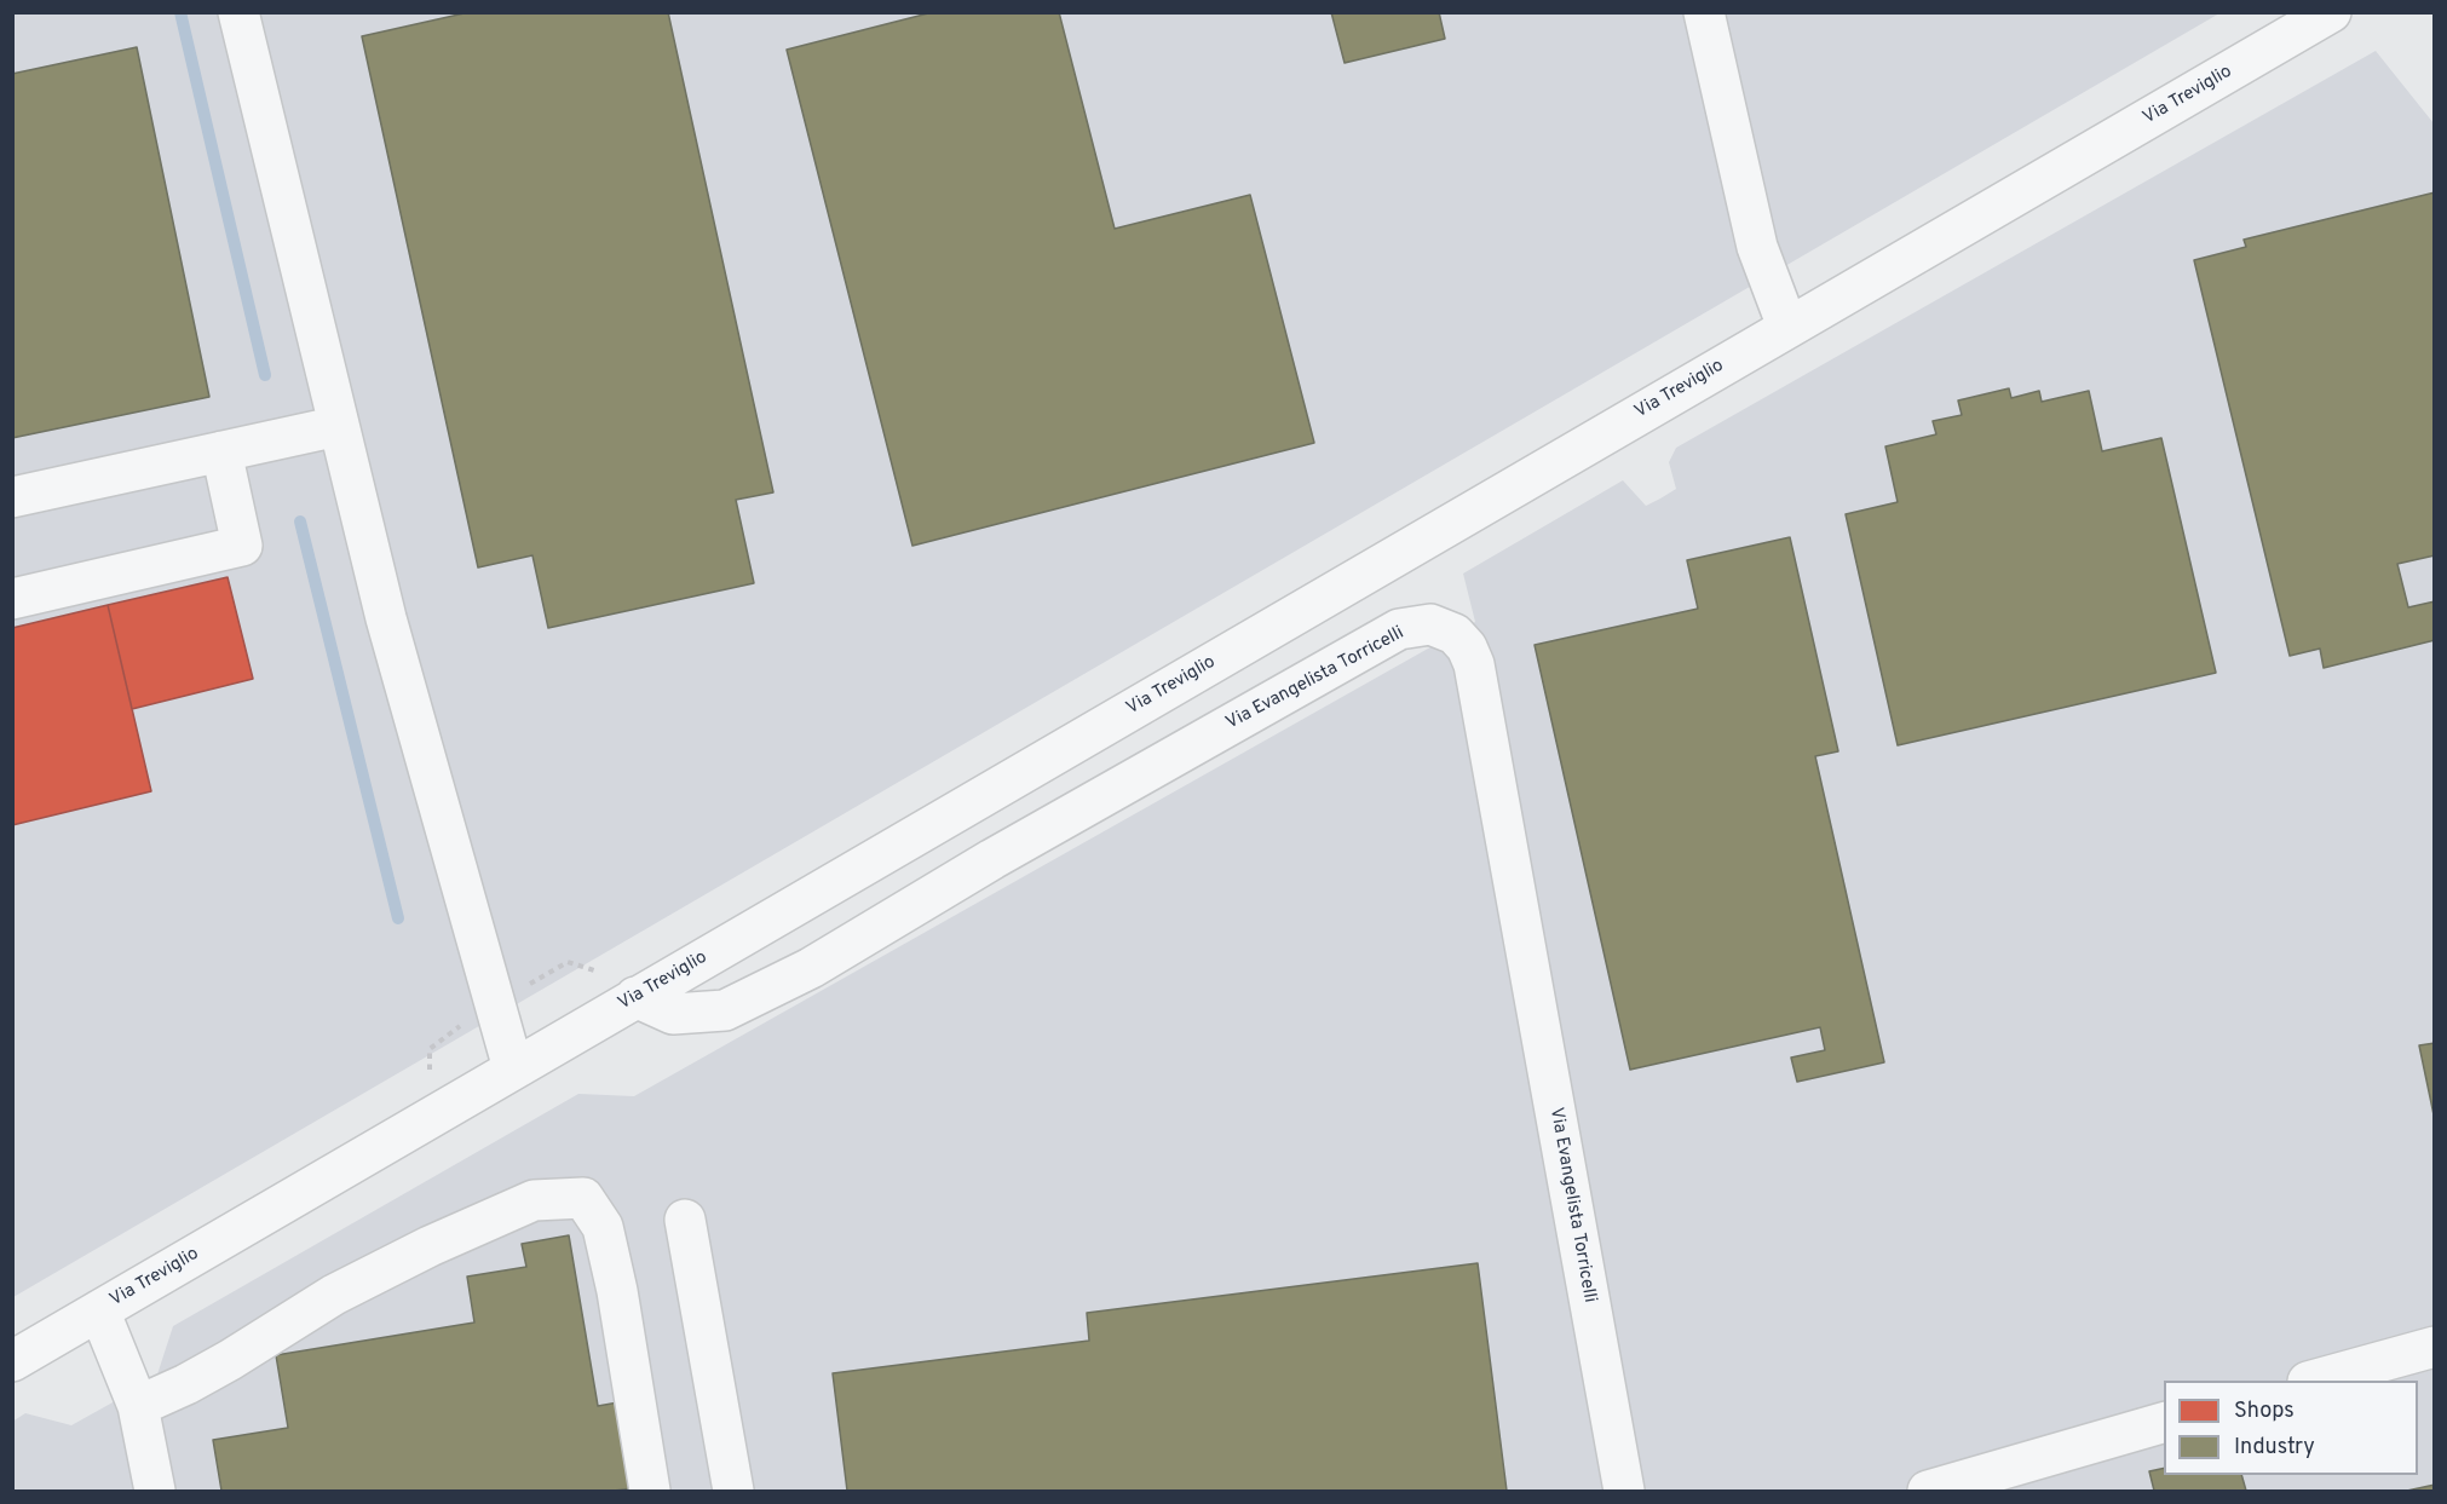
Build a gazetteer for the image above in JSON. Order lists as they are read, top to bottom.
{
  "streets": {
    "street": ["Via Treviglio", "Via Evangelista Torricelli"]
  },
  "crossings": [
    ["Via Treviglio", "Via Evangelista Torricelli"]
  ],
  "legend": ["Shops", "Industry"]
}
